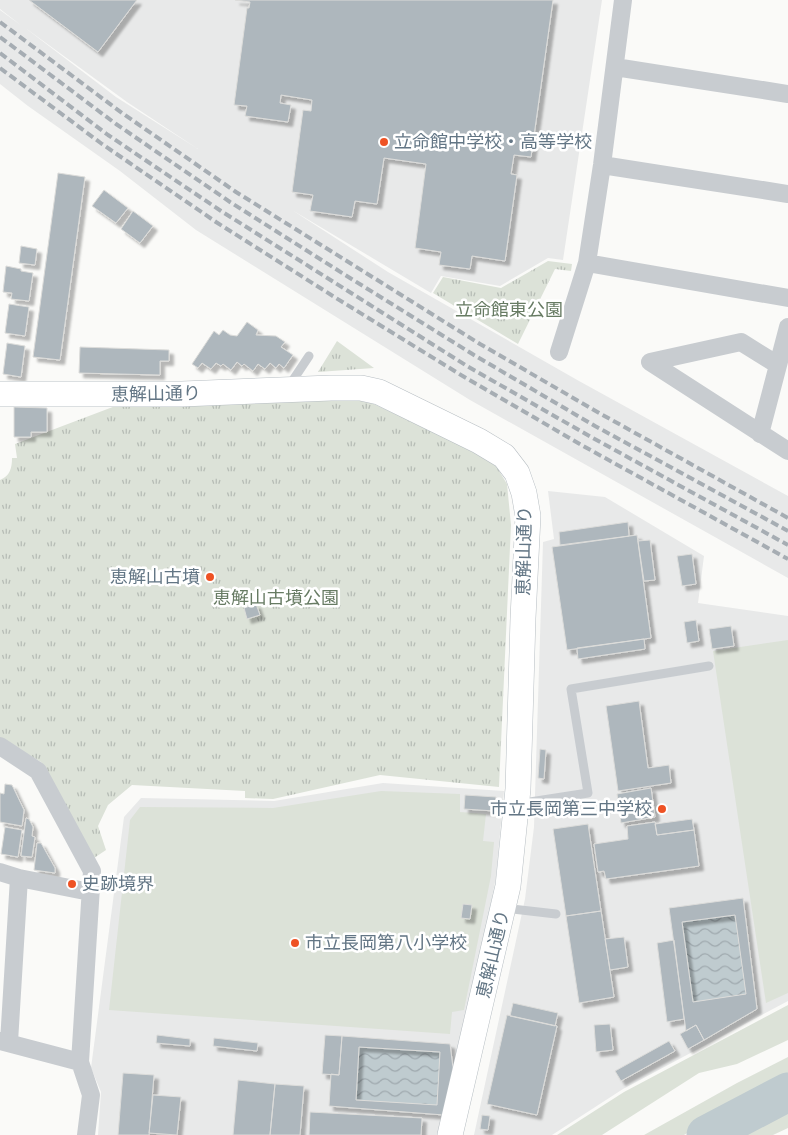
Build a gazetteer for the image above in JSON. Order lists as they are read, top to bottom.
{
  "streets": {
    "street": ["恵解山通り"]
  },
  "parks": ["立命館東公園", "恵解山古墳公園"],
  "places": [
    "立命館中学校・高等学校",
    "恵解山古墳",
    "市立長岡第三中学校",
    "史跡境界",
    "市立長岡第八小学校"
  ]
}
